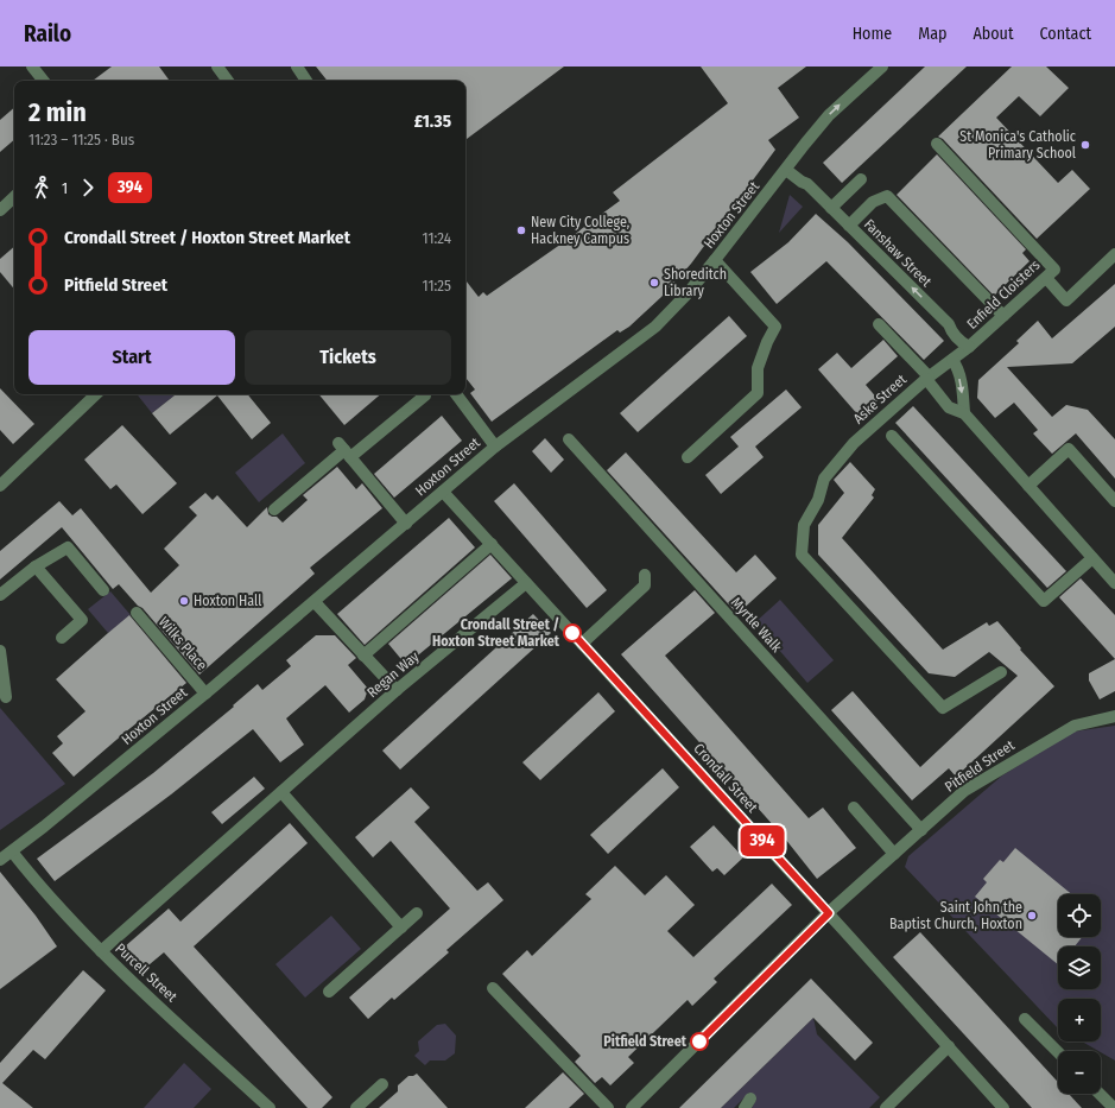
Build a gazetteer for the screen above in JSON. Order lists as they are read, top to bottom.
{
  "streets": {
    "street": [
      "Hoxton Street",
      "Fanshaw Street",
      "Enfield Cloisters",
      "Aske Street",
      "Myrtle Walk",
      "Wilks Place",
      "Regan Way",
      "Pitfield Street",
      "Crondall Street",
      "Purcell Street"
    ]
  },
  "crossings": [
    ["Hoxton Street", "Fanshaw Street"],
    ["Hoxton Street", "Wilks Place"],
    ["Hoxton Street", "Crondall Street"],
    ["Hoxton Street", "Purcell Street"],
    ["Fanshaw Street", "Enfield Cloisters"],
    ["Myrtle Walk", "Pitfield Street"],
    ["Regan Way", "Crondall Street"],
    ["Regan Way", "Purcell Street"],
    ["Pitfield Street", "Crondall Street"]
  ],
  "places": [
    "St Monica's Catholic Primary School",
    "New City College, Hackney Campus",
    "Shoreditch Library",
    "Hoxton Hall",
    "Crondall Street / Hoxton Street Market",
    "Saint John the Baptist Church, Hoxton",
    "Pitfield Street"
  ],
  "lines": ["bus line 394"],
  "page": {
    "header": "Railo",
    "nav": [
      "Home",
      "Map",
      "About",
      "Contact"
    ],
    "on_map": "394",
    "heading": ["2 min", "11:23 – 11:25 · Bus", "£1.35"],
    "legs": ["1", "394"],
    "list": [
      {
        "name": "Crondall Street / Hoxton Street Market",
        "value": "11:24"
      },
      {
        "name": "Pitfield Street",
        "value": "11:25"
      }
    ],
    "buttons": ["Start", "Tickets"],
    "map_buttons": ["+", "−"]
  }
}
